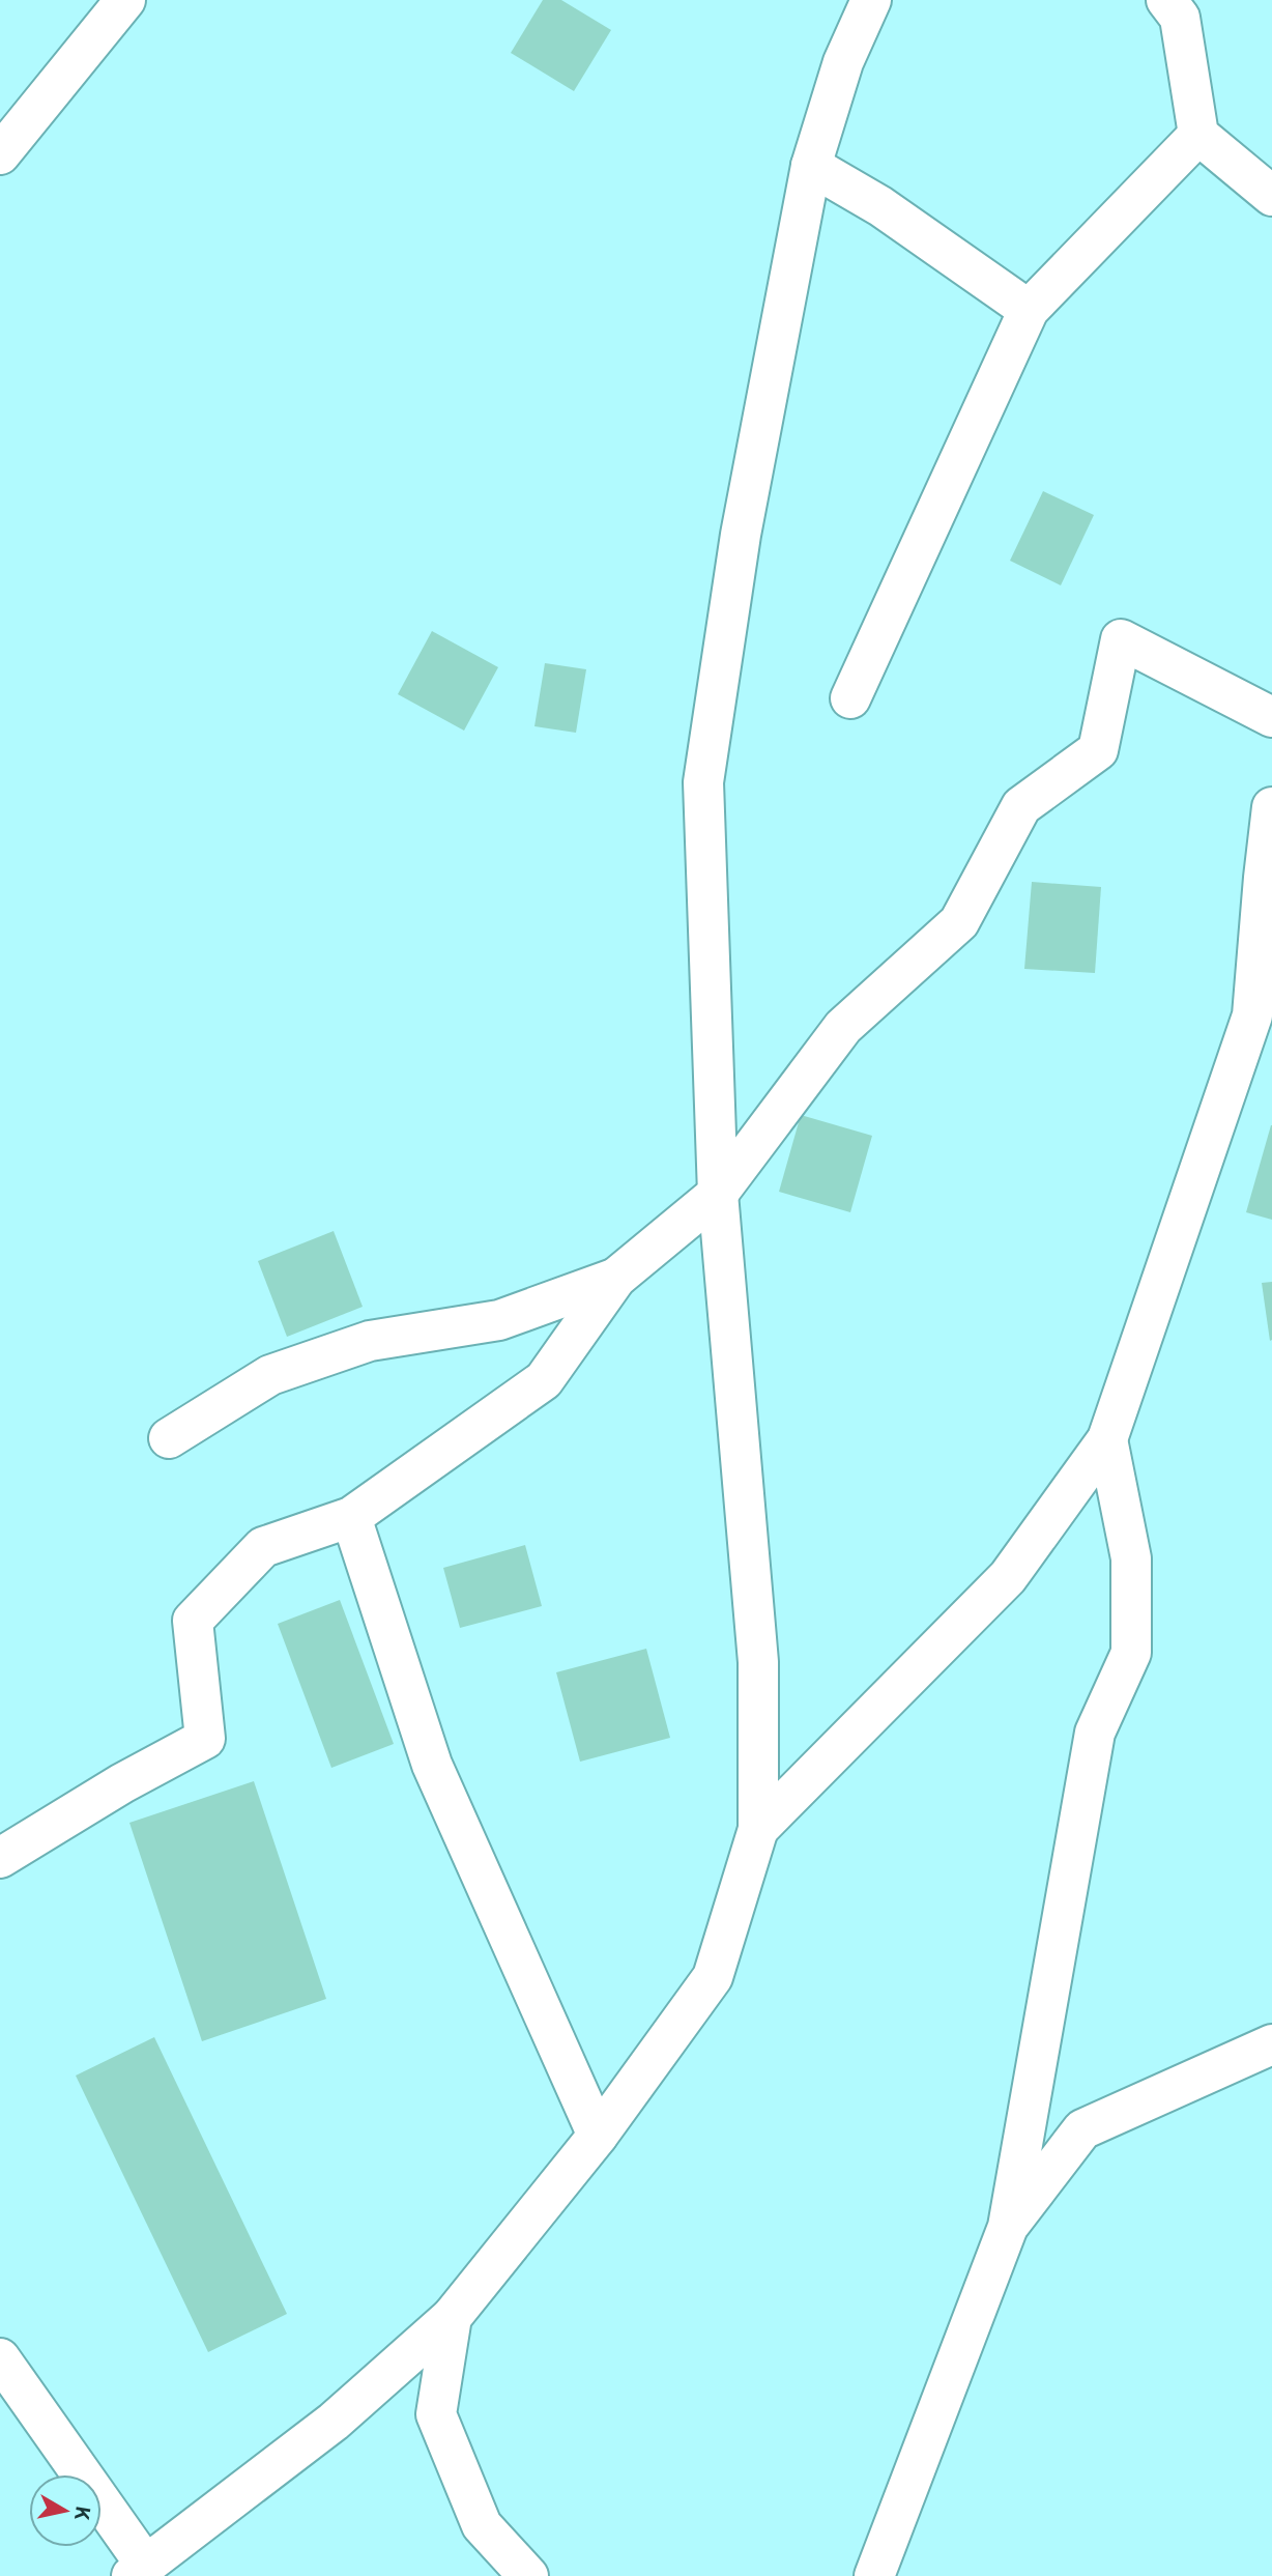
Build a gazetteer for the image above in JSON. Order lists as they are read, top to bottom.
{
  "north": "right"
}
